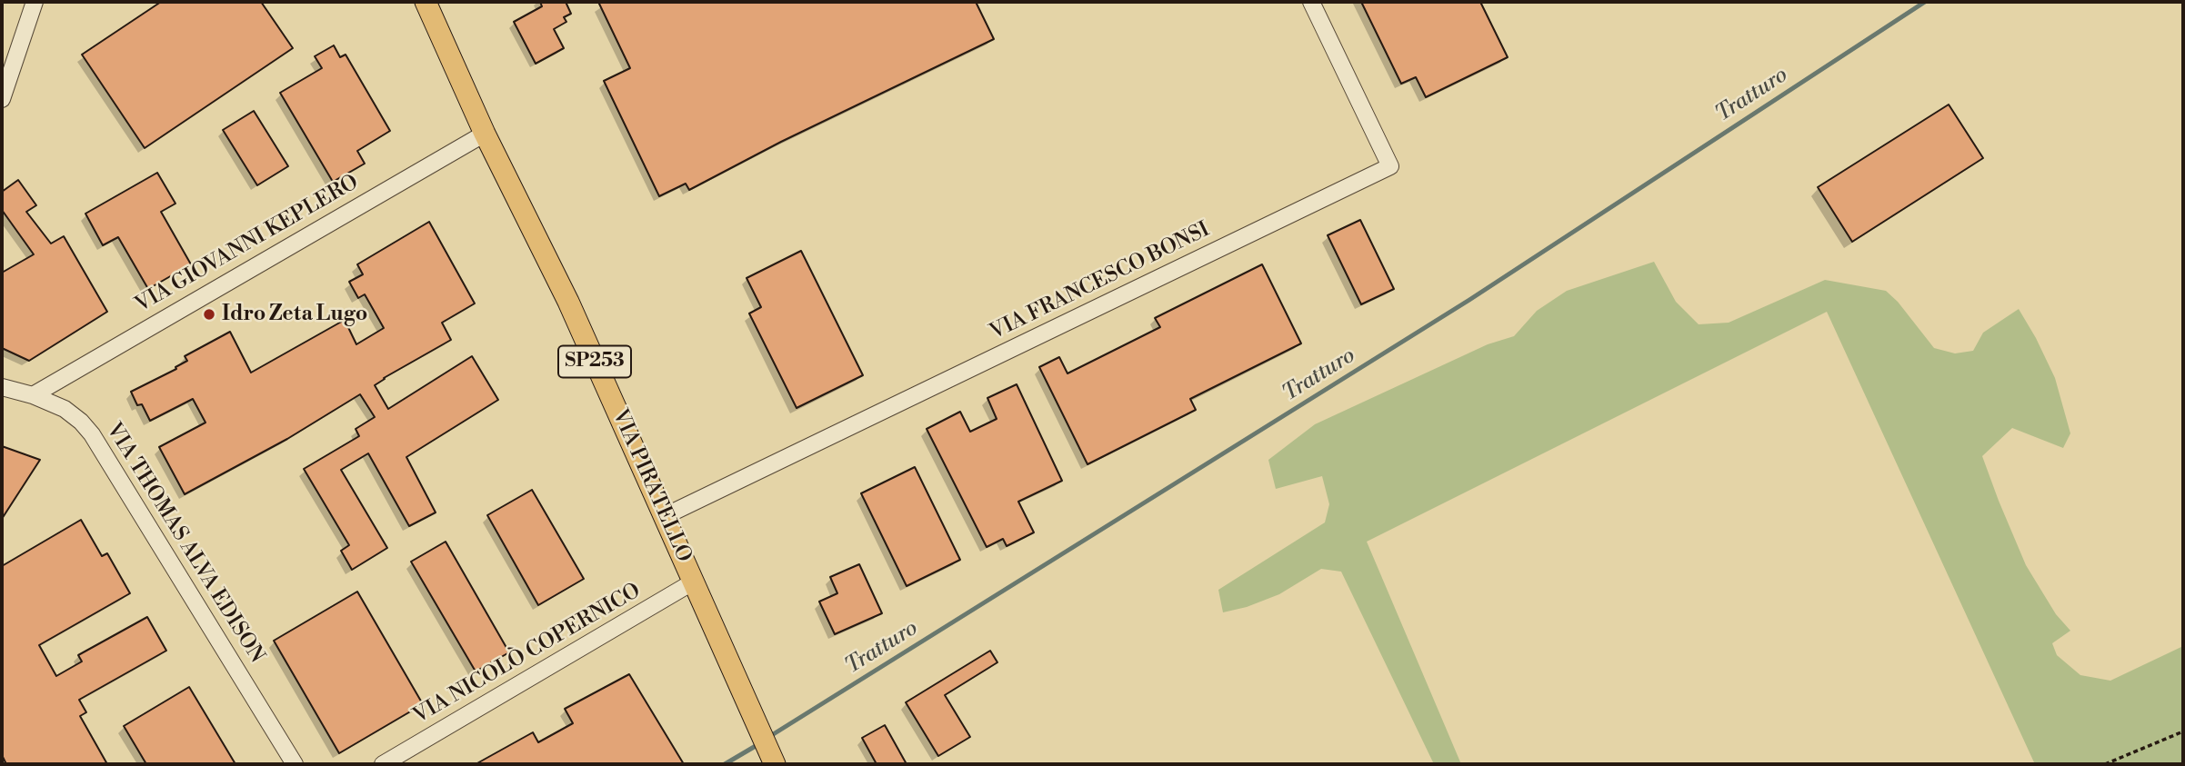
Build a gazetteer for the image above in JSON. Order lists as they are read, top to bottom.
{
  "streets": {
    "main road": ["SP253", "VIA PIRATELLO"],
    "street": [
      "VIA GIOVANNI KEPLERO",
      "VIA FRANCESCO BONSI",
      "VIA THOMAS ALVA EDISON",
      "VIA NICOLÒ COPERNICO"
    ]
  },
  "crossings": [
    ["VIA GIOVANNI KEPLERO", "VIA PIRATELLO"],
    ["VIA GIOVANNI KEPLERO", "VIA THOMAS ALVA EDISON"],
    ["VIA FRANCESCO BONSI", "VIA PIRATELLO"],
    ["VIA PIRATELLO", "VIA NICOLÒ COPERNICO"]
  ],
  "water": ["Tratturo"],
  "places": ["Idro Zeta Lugo"]
}
